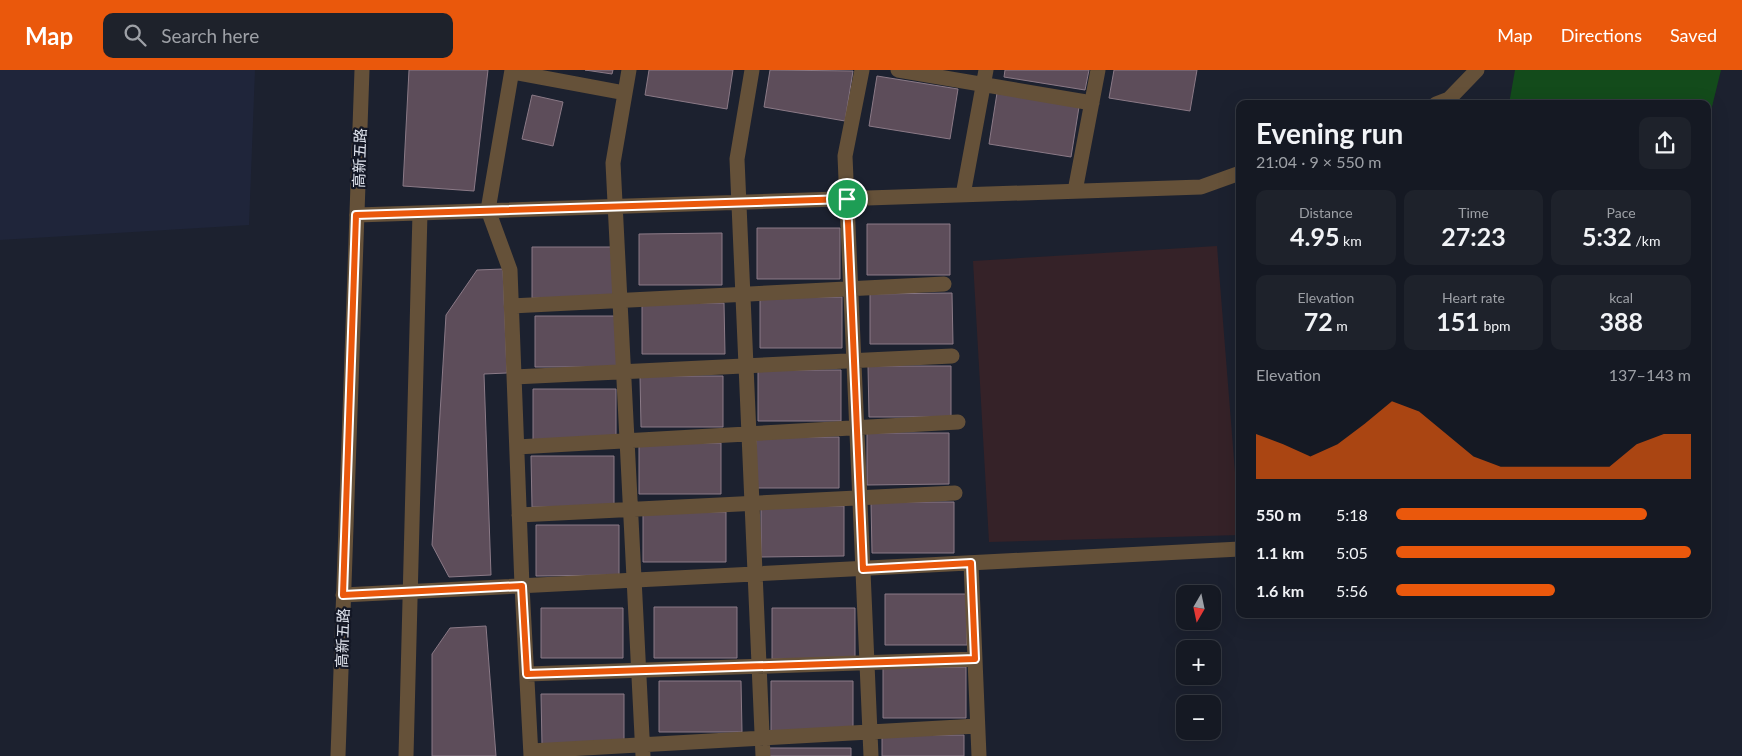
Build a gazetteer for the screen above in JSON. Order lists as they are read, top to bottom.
{
  "streets": {
    "street": ["高新五路"]
  },
  "north": "bottom",
  "page": {
    "header": "Map",
    "search": "Search here",
    "nav": ["Map", "Directions", "Saved"],
    "heading": ["Evening run", "21:04 · 9 × 550 m"],
    "stats": [
      ["Distance", "4.95 km"],
      ["Time", "27:23"],
      ["Pace", "5:32 /km"],
      ["Elevation", "72 m"],
      ["Heart rate", "151 bpm"],
      ["kcal", "388"]
    ],
    "chart": ["Elevation", "137–143 m"],
    "list": [
      {
        "name": "550 m",
        "note": "5:18"
      },
      {
        "name": "1.1 km",
        "note": "5:05"
      },
      {
        "name": "1.6 km",
        "note": "5:56"
      }
    ],
    "map_buttons": ["+", "−"]
  }
}
